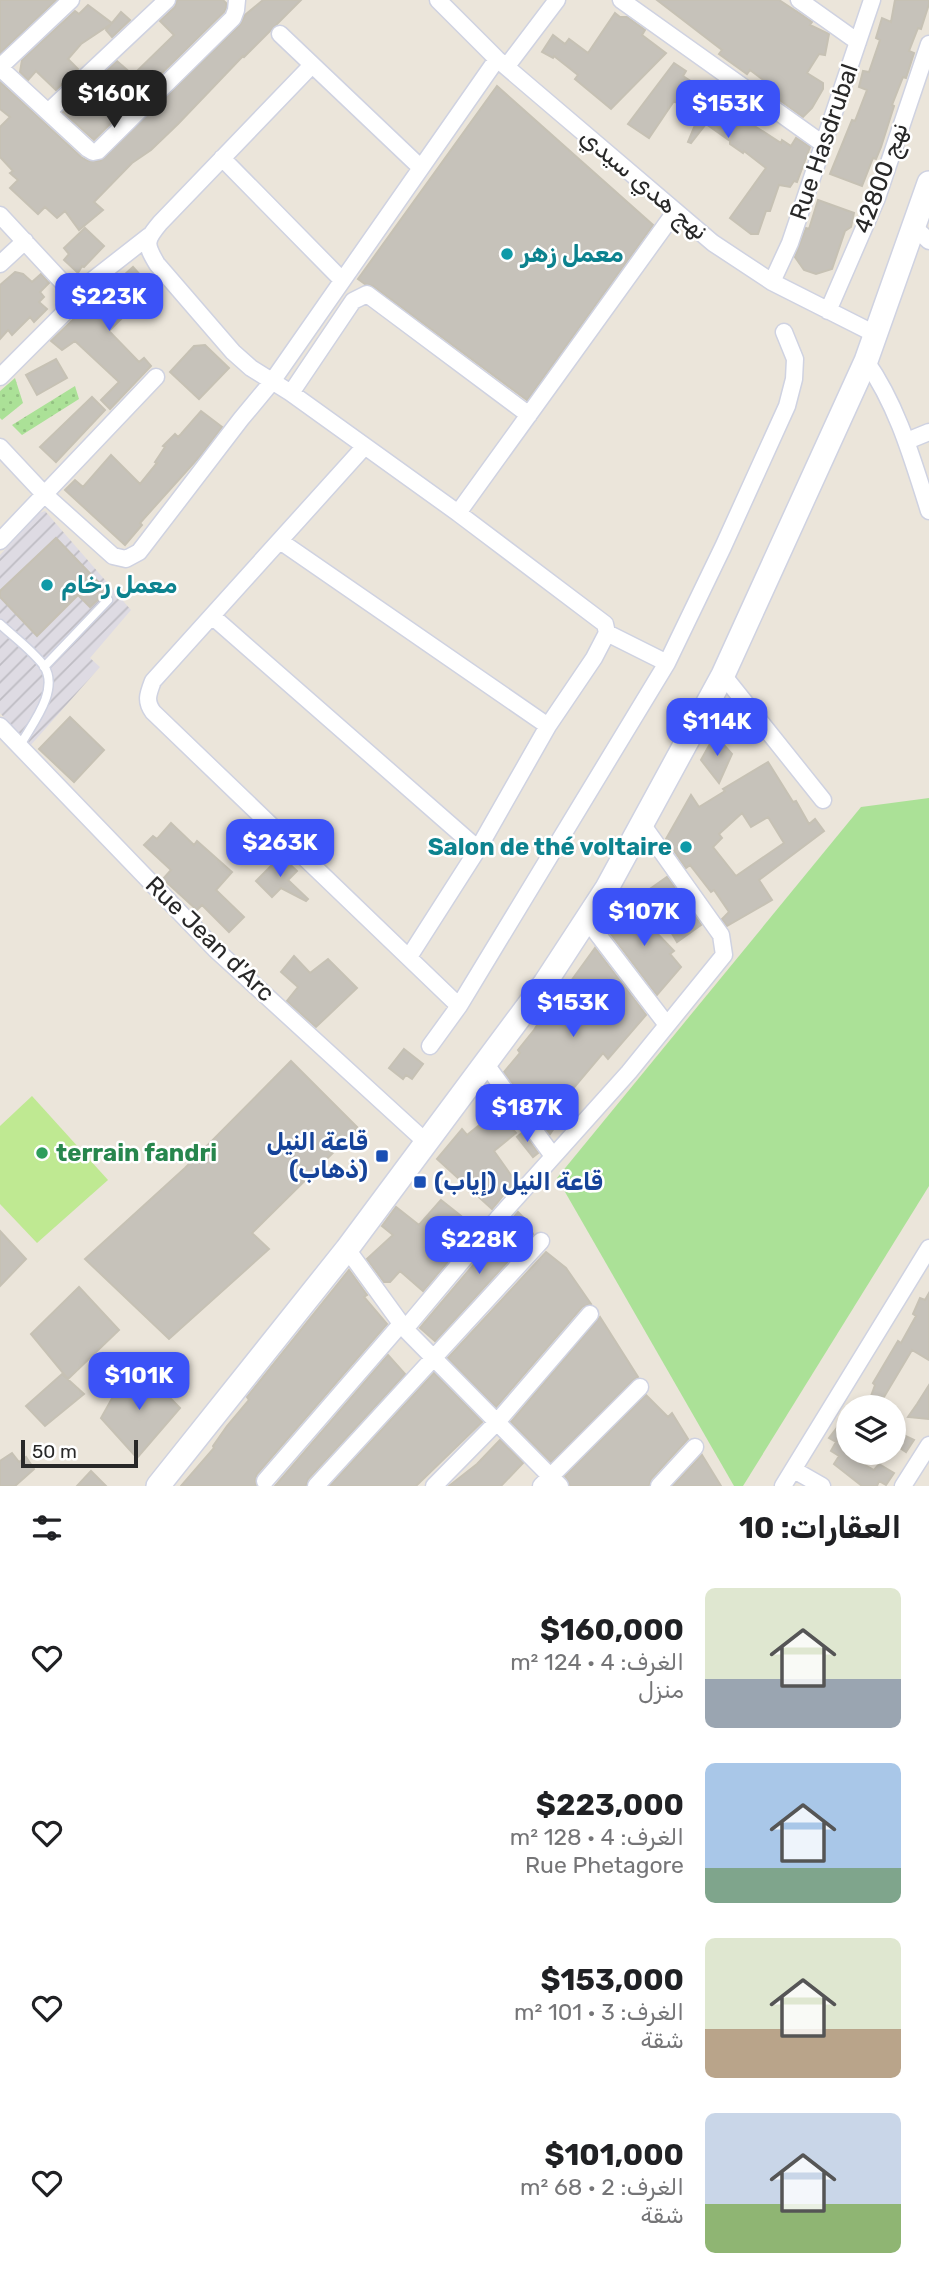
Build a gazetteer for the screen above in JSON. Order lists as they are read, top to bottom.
{
  "streets": {
    "street": [
      "Rue Hasdrubal",
      "نهج 42800",
      "نهج هدي سيدي",
      "Rue Jean d'Arc"
    ]
  },
  "crossings": [
    ["Rue Hasdrubal", "نهج هدي سيدي"],
    ["نهج 42800", "نهج هدي سيدي"]
  ],
  "places": {
    "other": [
      "معمل زهر",
      "معمل رخام",
      "Salon de thé voltaire",
      "terrain fandri"
    ],
    "transit": ["قاعة النيل (ذهاب)", "قاعة النيل (إياب)"]
  },
  "scale_bar": "50 m",
  "page": {
    "price": [
      "$160K",
      "$153K",
      "$223K",
      "$114K",
      "$263K",
      "$107K",
      "$153K",
      "$187K",
      "$228K",
      "$101K"
    ],
    "scale": "50 m",
    "heading": "العقارات: 10",
    "list": [
      {
        "name": "$160,000",
        "note": "الغرف: 4 · 124 m² · منزل"
      },
      {
        "name": "$223,000",
        "note": "الغرف: 4 · 128 m² · Rue Phetagore"
      },
      {
        "name": "$153,000",
        "note": "الغرف: 3 · 101 m² · شقة"
      },
      {
        "name": "$101,000",
        "note": "الغرف: 2 · 68 m² · شقة"
      }
    ]
  }
}
